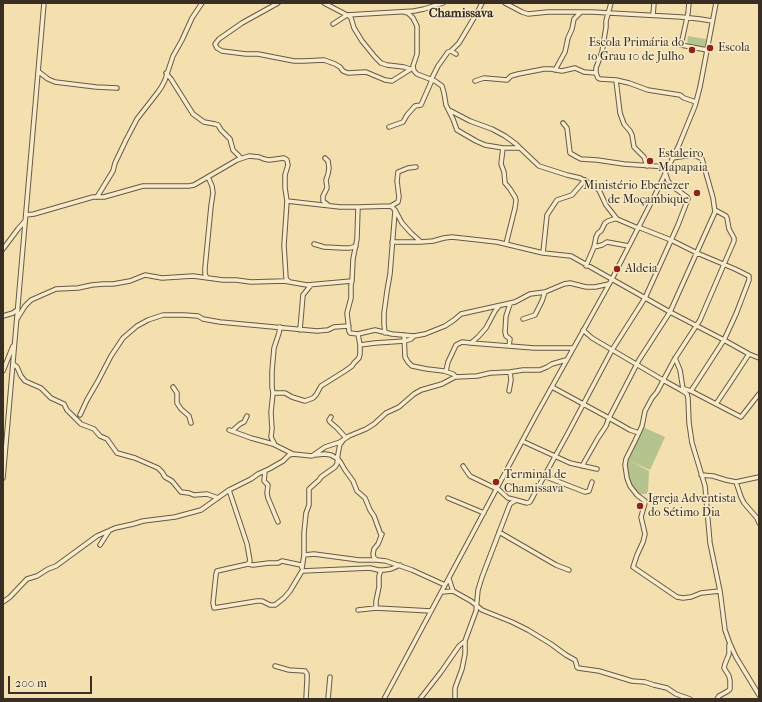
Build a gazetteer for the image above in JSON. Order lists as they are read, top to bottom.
{
  "districts": ["Chamissava"],
  "places": [
    "Escola",
    "Escola Primária do 1o Grau 10 de Julho",
    "Estaleiro Mapapaia",
    "Ministério Ebenezer de Moçambique",
    "Aldeia",
    "Terminal de Chamissava",
    "Igreja Adventista do Sétimo Dia"
  ],
  "scale_bar": "200 m"
}
